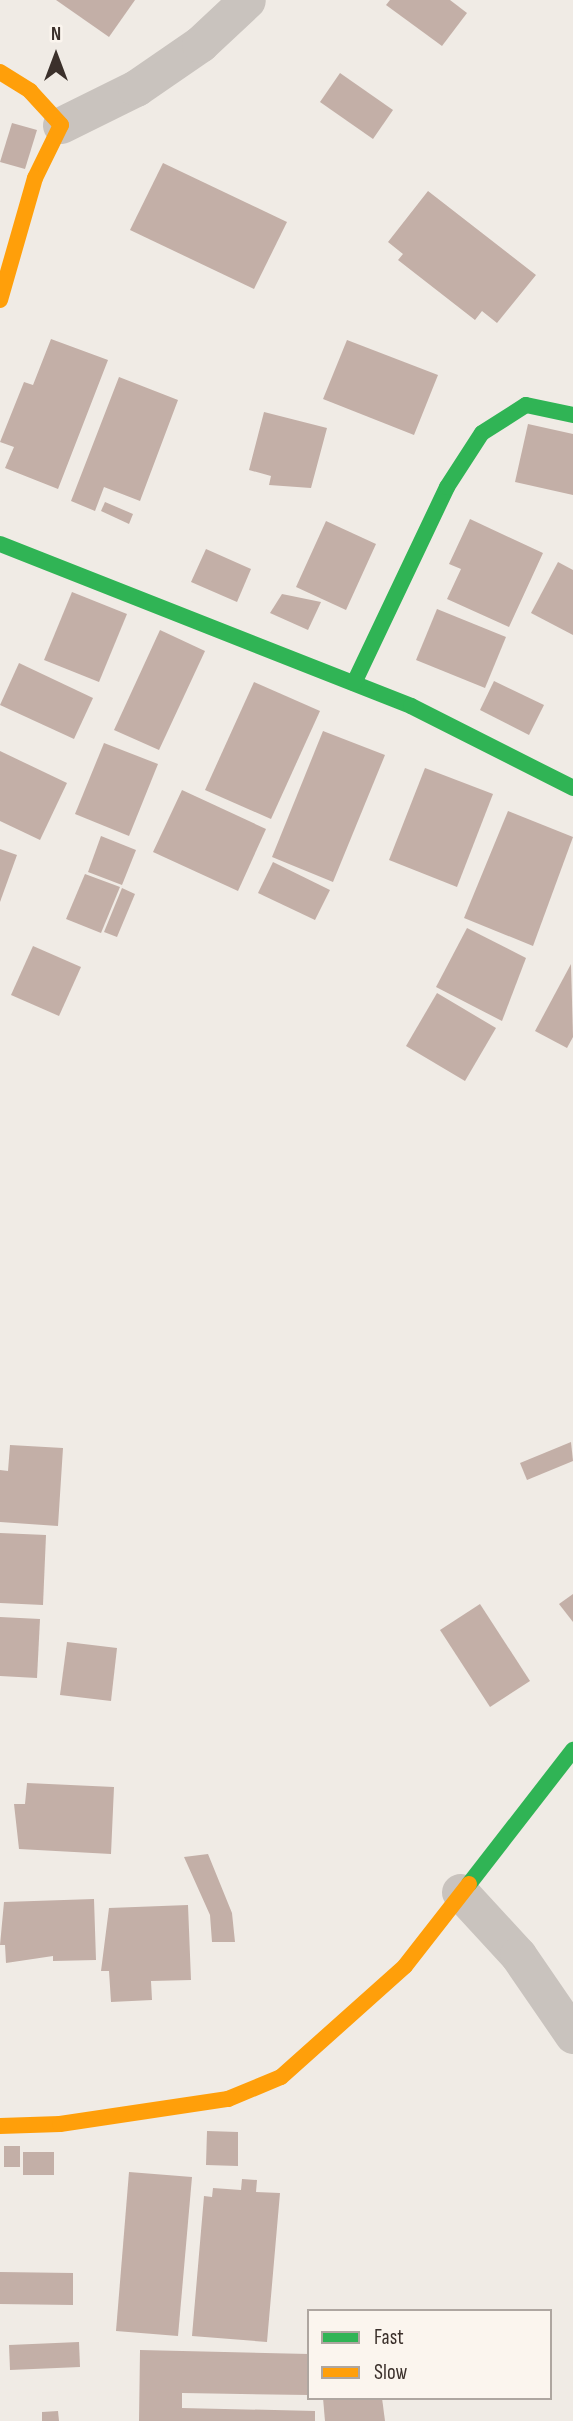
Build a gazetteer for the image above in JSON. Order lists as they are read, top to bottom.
{
  "legend": ["Fast", "Slow"],
  "north": "top"
}
